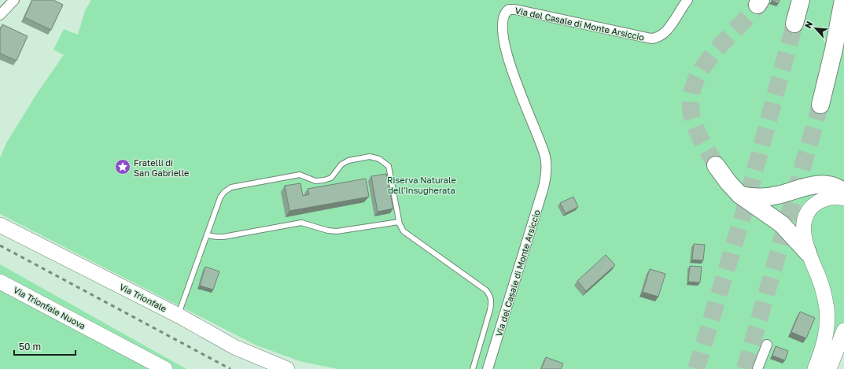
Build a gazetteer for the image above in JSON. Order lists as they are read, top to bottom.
{
  "streets": {
    "main road": ["Via Trionfale", "Via Trionfale Nuova"],
    "street": ["Via del Casale di Monte Arsiccio"]
  },
  "parks": ["Riserva Naturale dell'Insugherata"],
  "places": {
    "place": ["Fratelli di San Gabrielle"]
  },
  "scale_bar": "50 m",
  "north": "top left"
}
